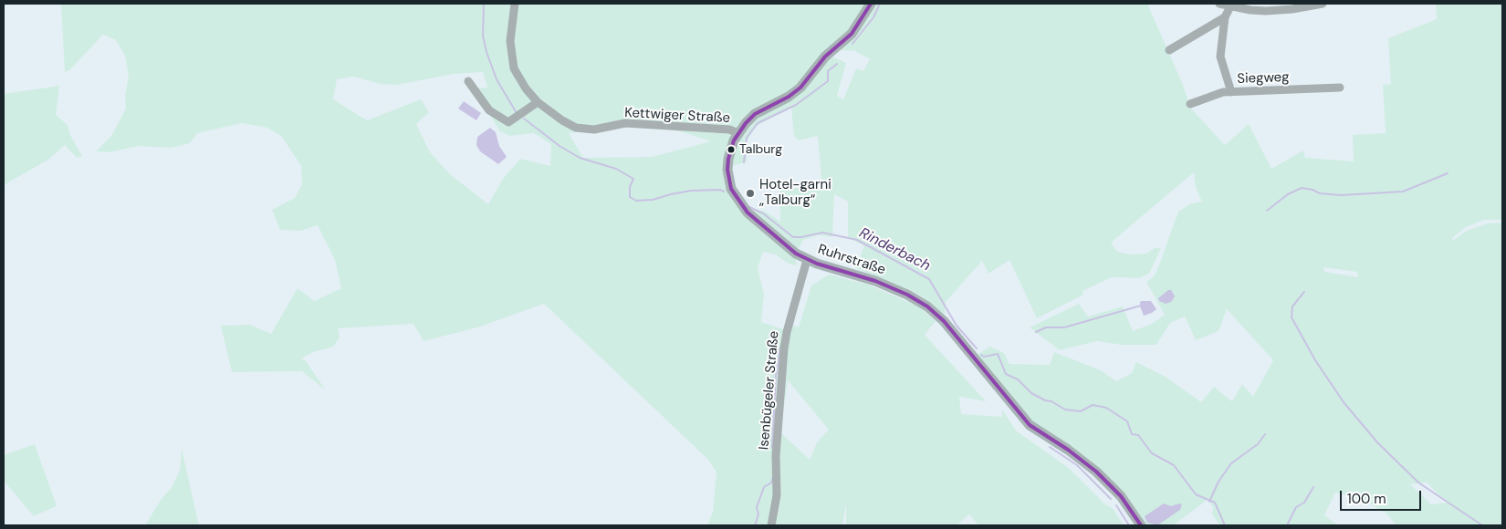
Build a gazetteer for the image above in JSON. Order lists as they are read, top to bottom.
{
  "streets": {
    "main road": ["Ruhrstraße"],
    "street": ["Siegweg", "Kettwiger Straße", "Isenbügeler Straße"]
  },
  "crossings": [
    ["Kettwiger Straße", "Ruhrstraße"],
    ["Ruhrstraße", "Isenbügeler Straße"]
  ],
  "water": ["Rinderbach"],
  "places": ["Talburg", "Hotel-garni „Talburg“"],
  "scale_bar": "100 m"
}
